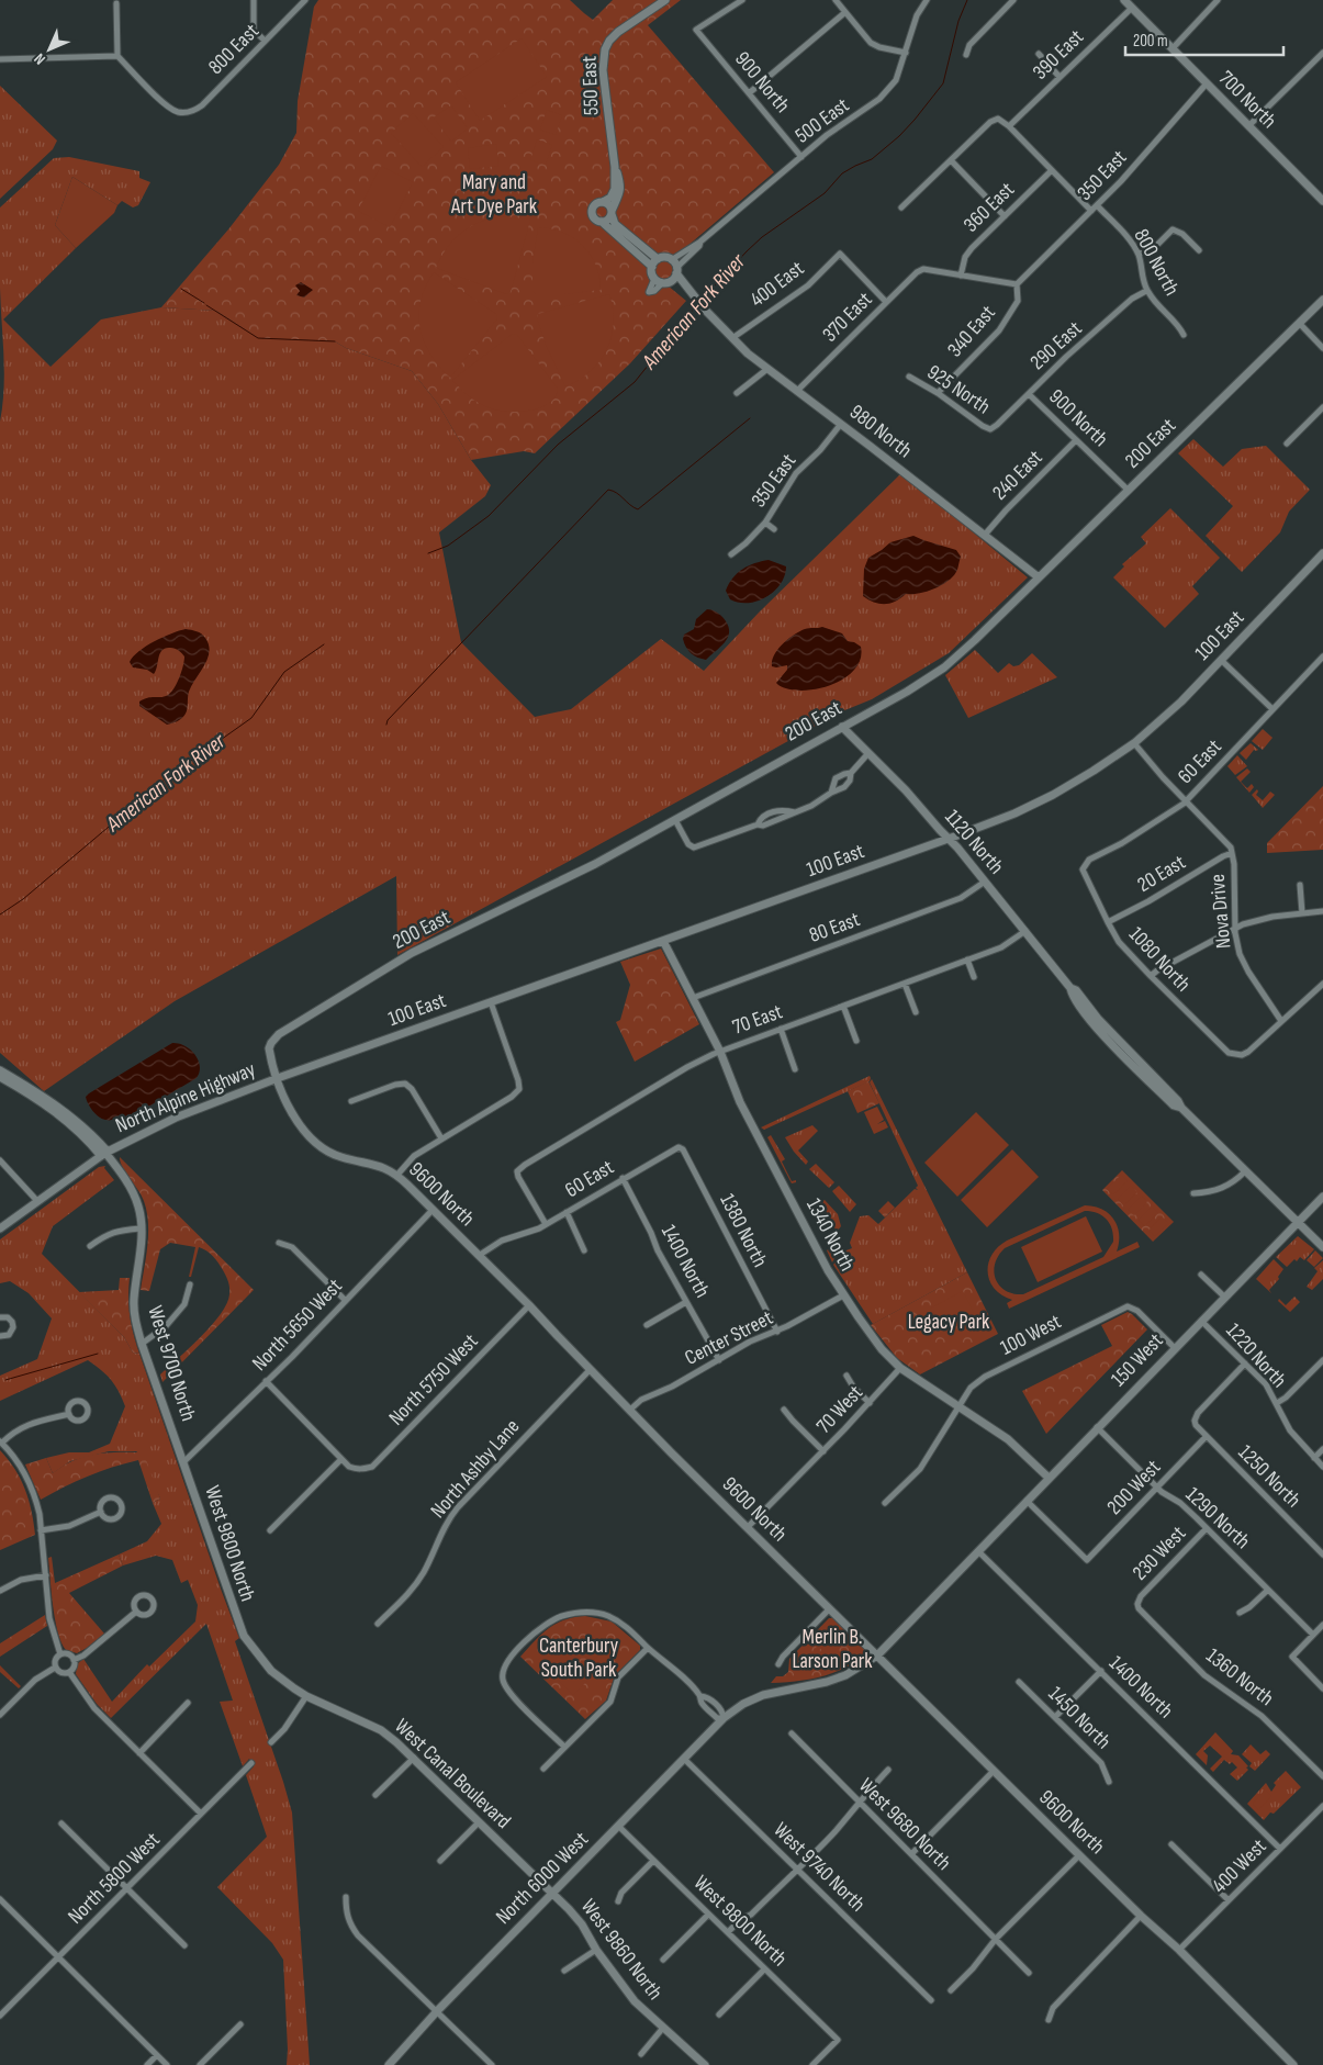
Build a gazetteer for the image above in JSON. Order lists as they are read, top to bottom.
{
  "streets": {
    "street": [
      "800 East",
      "390 East",
      "900 North",
      "550 East",
      "700 North",
      "500 East",
      "350 East",
      "360 East",
      "800 North",
      "400 East",
      "370 East",
      "340 East",
      "290 East",
      "925 North",
      "980 North",
      "200 East",
      "240 East",
      "100 East",
      "60 East",
      "1120 North",
      "20 East",
      "Nova Drive",
      "80 East",
      "1080 North",
      "70 East",
      "North Alpine Highway",
      "9600 North",
      "1380 North",
      "1340 North",
      "1400 North",
      "North 5650 West",
      "100 West",
      "Center Street",
      "1220 North",
      "150 West",
      "West 9700 North",
      "North 5750 West",
      "70 West",
      "North Ashby Lane",
      "1250 North",
      "200 West",
      "1290 North",
      "West 9800 North",
      "230 West",
      "1360 North",
      "1450 North",
      "West Canal Boulevard",
      "West 9680 North",
      "400 West",
      "West 9740 North",
      "North 5800 West",
      "North 6000 West",
      "West 9860 North"
    ]
  },
  "crossings": [
    ["390 East", "700 North"],
    ["900 North", "500 East"],
    ["900 North", "290 East"],
    ["900 North", "200 East"],
    ["900 North", "240 East"],
    ["700 North", "350 East"],
    ["500 East", "980 North"],
    ["350 East", "800 North"],
    ["350 East", "340 East"],
    ["350 East", "980 North"],
    ["360 East", "370 East"],
    ["800 North", "290 East"],
    ["400 East", "370 East"],
    ["400 East", "980 North"],
    ["370 East", "980 North"],
    ["340 East", "925 North"],
    ["290 East", "925 North"],
    ["980 North", "200 East"],
    ["980 North", "240 East"],
    ["200 East", "100 East"],
    ["200 East", "1120 North"],
    ["200 East", "North Alpine Highway"],
    ["200 East", "9600 North"],
    ["100 East", "1120 North"],
    ["100 East", "North Alpine Highway"],
    ["100 East", "9600 North"],
    ["100 East", "1340 North"],
    ["60 East", "1080 North"],
    ["60 East", "70 East"],
    ["60 East", "9600 North"],
    ["60 East", "1380 North"],
    ["60 East", "1400 North"],
    ["1120 North", "80 East"],
    ["1120 North", "70 East"],
    ["1120 North", "150 West"],
    ["20 East", "Nova Drive"],
    ["20 East", "1080 North"],
    ["Nova Drive", "1080 North"],
    ["80 East", "1340 North"],
    ["70 East", "1340 North"],
    ["North Alpine Highway", "9600 North"],
    ["North Alpine Highway", "West 9700 North"],
    ["9600 North", "North 5650 West"],
    ["9600 North", "Center Street"],
    ["9600 North", "150 West"],
    ["9600 North", "North 5750 West"],
    ["9600 North", "70 West"],
    ["9600 North", "North Ashby Lane"],
    ["9600 North", "400 West"],
    ["9600 North", "North 6000 West"],
    ["1380 North", "Center Street"],
    ["1340 North", "100 West"],
    ["1340 North", "Center Street"],
    ["1340 North", "150 West"],
    ["1340 North", "70 West"],
    ["1400 North", "Center Street"],
    ["1400 North", "150 West"],
    ["1400 North", "400 West"],
    ["North 5650 West", "West 9700 North"],
    ["North 5650 West", "West 9800 North"],
    ["100 West", "150 West"],
    ["1220 North", "150 West"],
    ["1220 North", "1250 North"],
    ["150 West", "200 West"],
    ["150 West", "1290 North"],
    ["150 West", "North 6000 West"],
    ["West 9700 North", "West 9800 North"],
    ["1250 North", "200 West"],
    ["200 West", "1290 North"],
    ["1290 North", "230 West"],
    ["West 9800 North", "West Canal Boulevard"],
    ["West 9800 North", "North 6000 West"],
    ["230 West", "1360 North"],
    ["West Canal Boulevard", "North 6000 West"],
    ["West Canal Boulevard", "West 9860 North"],
    ["West 9740 North", "North 6000 West"],
    ["North 6000 West", "West 9860 North"]
  ],
  "water": ["American Fork River"],
  "parks": [
    "Mary and Art Dye Park",
    "Legacy Park",
    "Merlin B. Larson Park",
    "Canterbury South Park"
  ],
  "scale_bar": "200 m",
  "north": "bottom left"
}
